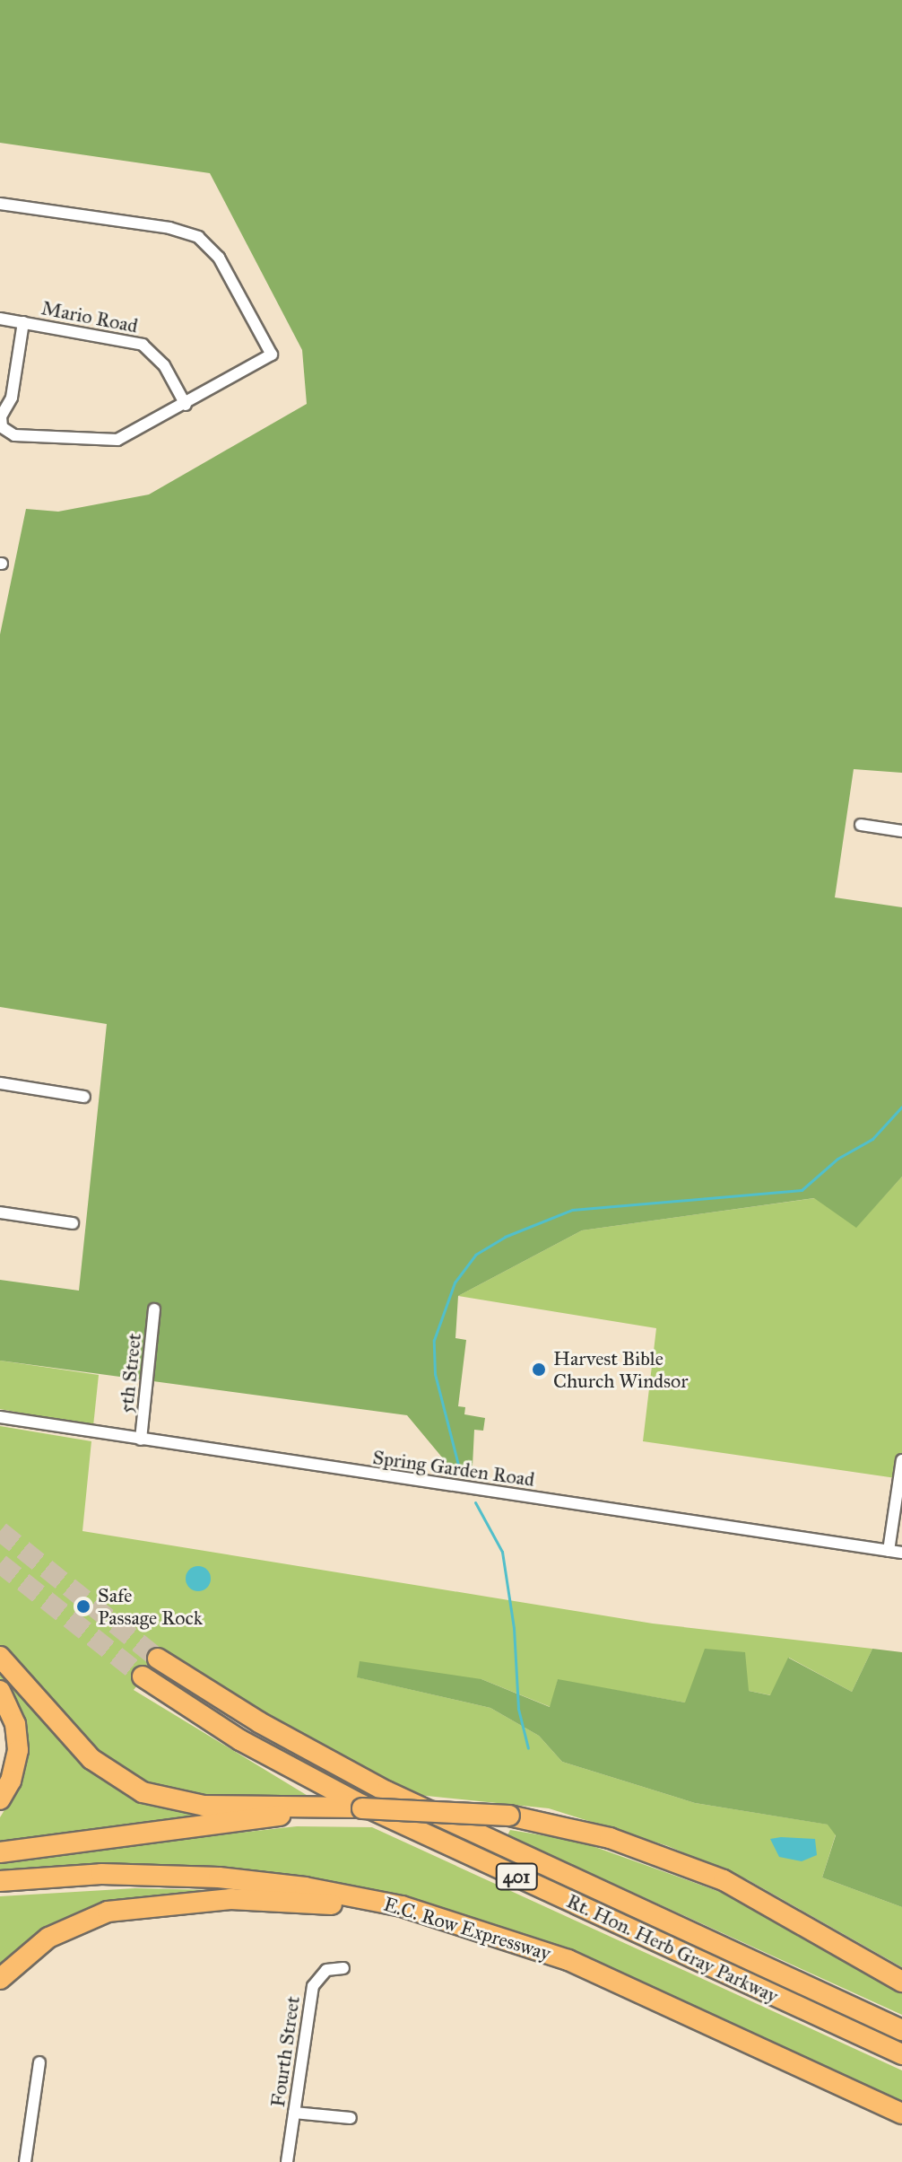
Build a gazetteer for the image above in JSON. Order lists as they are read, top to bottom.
{
  "streets": {
    "highway": ["401", "E.C. Row Expressway", "Rt. Hon. Herb Gray Parkway"],
    "street": [
      "Mario Road",
      "5th Street",
      "Spring Garden Road",
      "Fourth Street"
    ]
  },
  "crossings": [
    ["5th Street", "Spring Garden Road"]
  ],
  "places": ["Harvest Bible Church Windsor", "Safe Passage Rock"]
}
